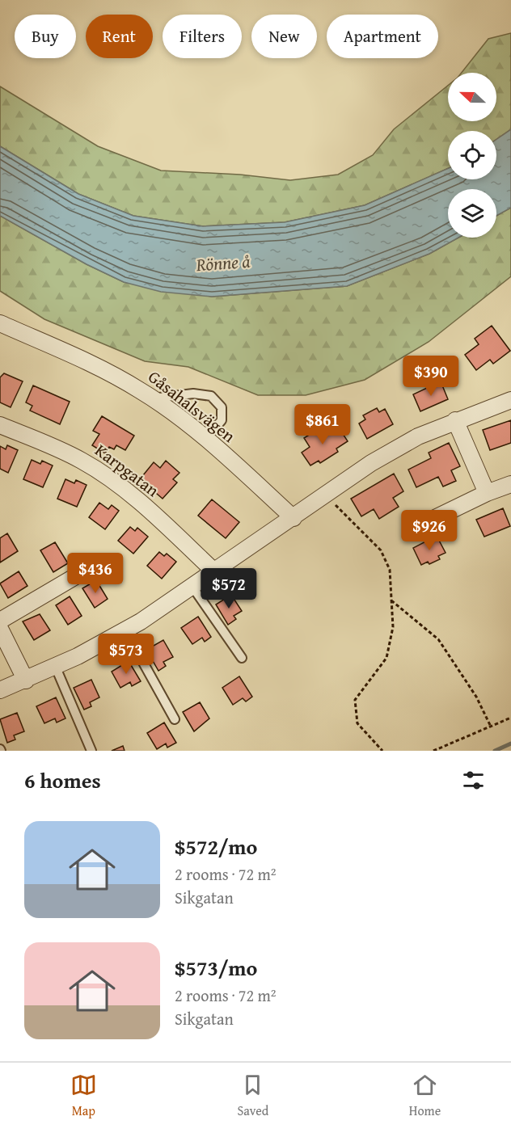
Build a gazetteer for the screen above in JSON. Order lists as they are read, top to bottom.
{
  "streets": {
    "street": ["Gåsahalsvägen", "Karpgatan"]
  },
  "water": ["Rönne å"],
  "north": "left",
  "page": {
    "chip": [
      "Buy",
      "Rent",
      "Filters",
      "New",
      "Apartment"
    ],
    "price": [
      "$390",
      "$861",
      "$926",
      "$436",
      "$572",
      "$573"
    ],
    "heading": "6 homes",
    "list": [
      {
        "name": "$572/mo",
        "note": "2 rooms · 72 m² · Sikgatan"
      },
      {
        "name": "$573/mo",
        "note": "2 rooms · 72 m² · Sikgatan"
      }
    ],
    "tabs": ["Map", "Saved", "Home"]
  }
}
